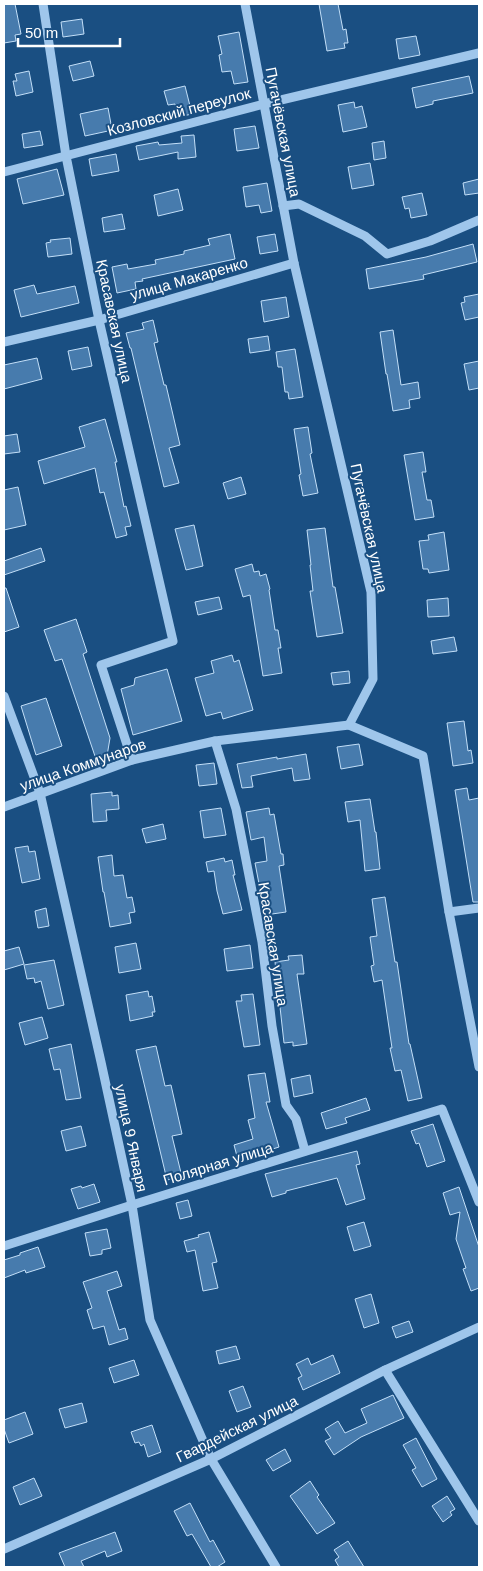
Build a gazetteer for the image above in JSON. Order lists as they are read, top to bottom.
{
  "streets": {
    "street": [
      "Козловский переулок",
      "Пугачёвская улица",
      "улица Макаренко",
      "Красавская улица",
      "улица Коммунаров",
      "улица 9 Января",
      "Полярная улица",
      "Гвардейская улица"
    ]
  },
  "crossings": [
    ["Козловский переулок", "Пугачёвская улица"],
    ["Козловский переулок", "Красавская улица"],
    ["Пугачёвская улица", "улица Макаренко"],
    ["Пугачёвская улица", "улица Коммунаров"],
    ["улица Макаренко", "Красавская улица"],
    ["Красавская улица", "улица Коммунаров"],
    ["Красавская улица", "Полярная улица"],
    ["улица Коммунаров", "улица 9 Января"],
    ["улица 9 Января", "Полярная улица"],
    ["улица 9 Января", "Гвардейская улица"]
  ],
  "scale_bar": "50 m"
}
